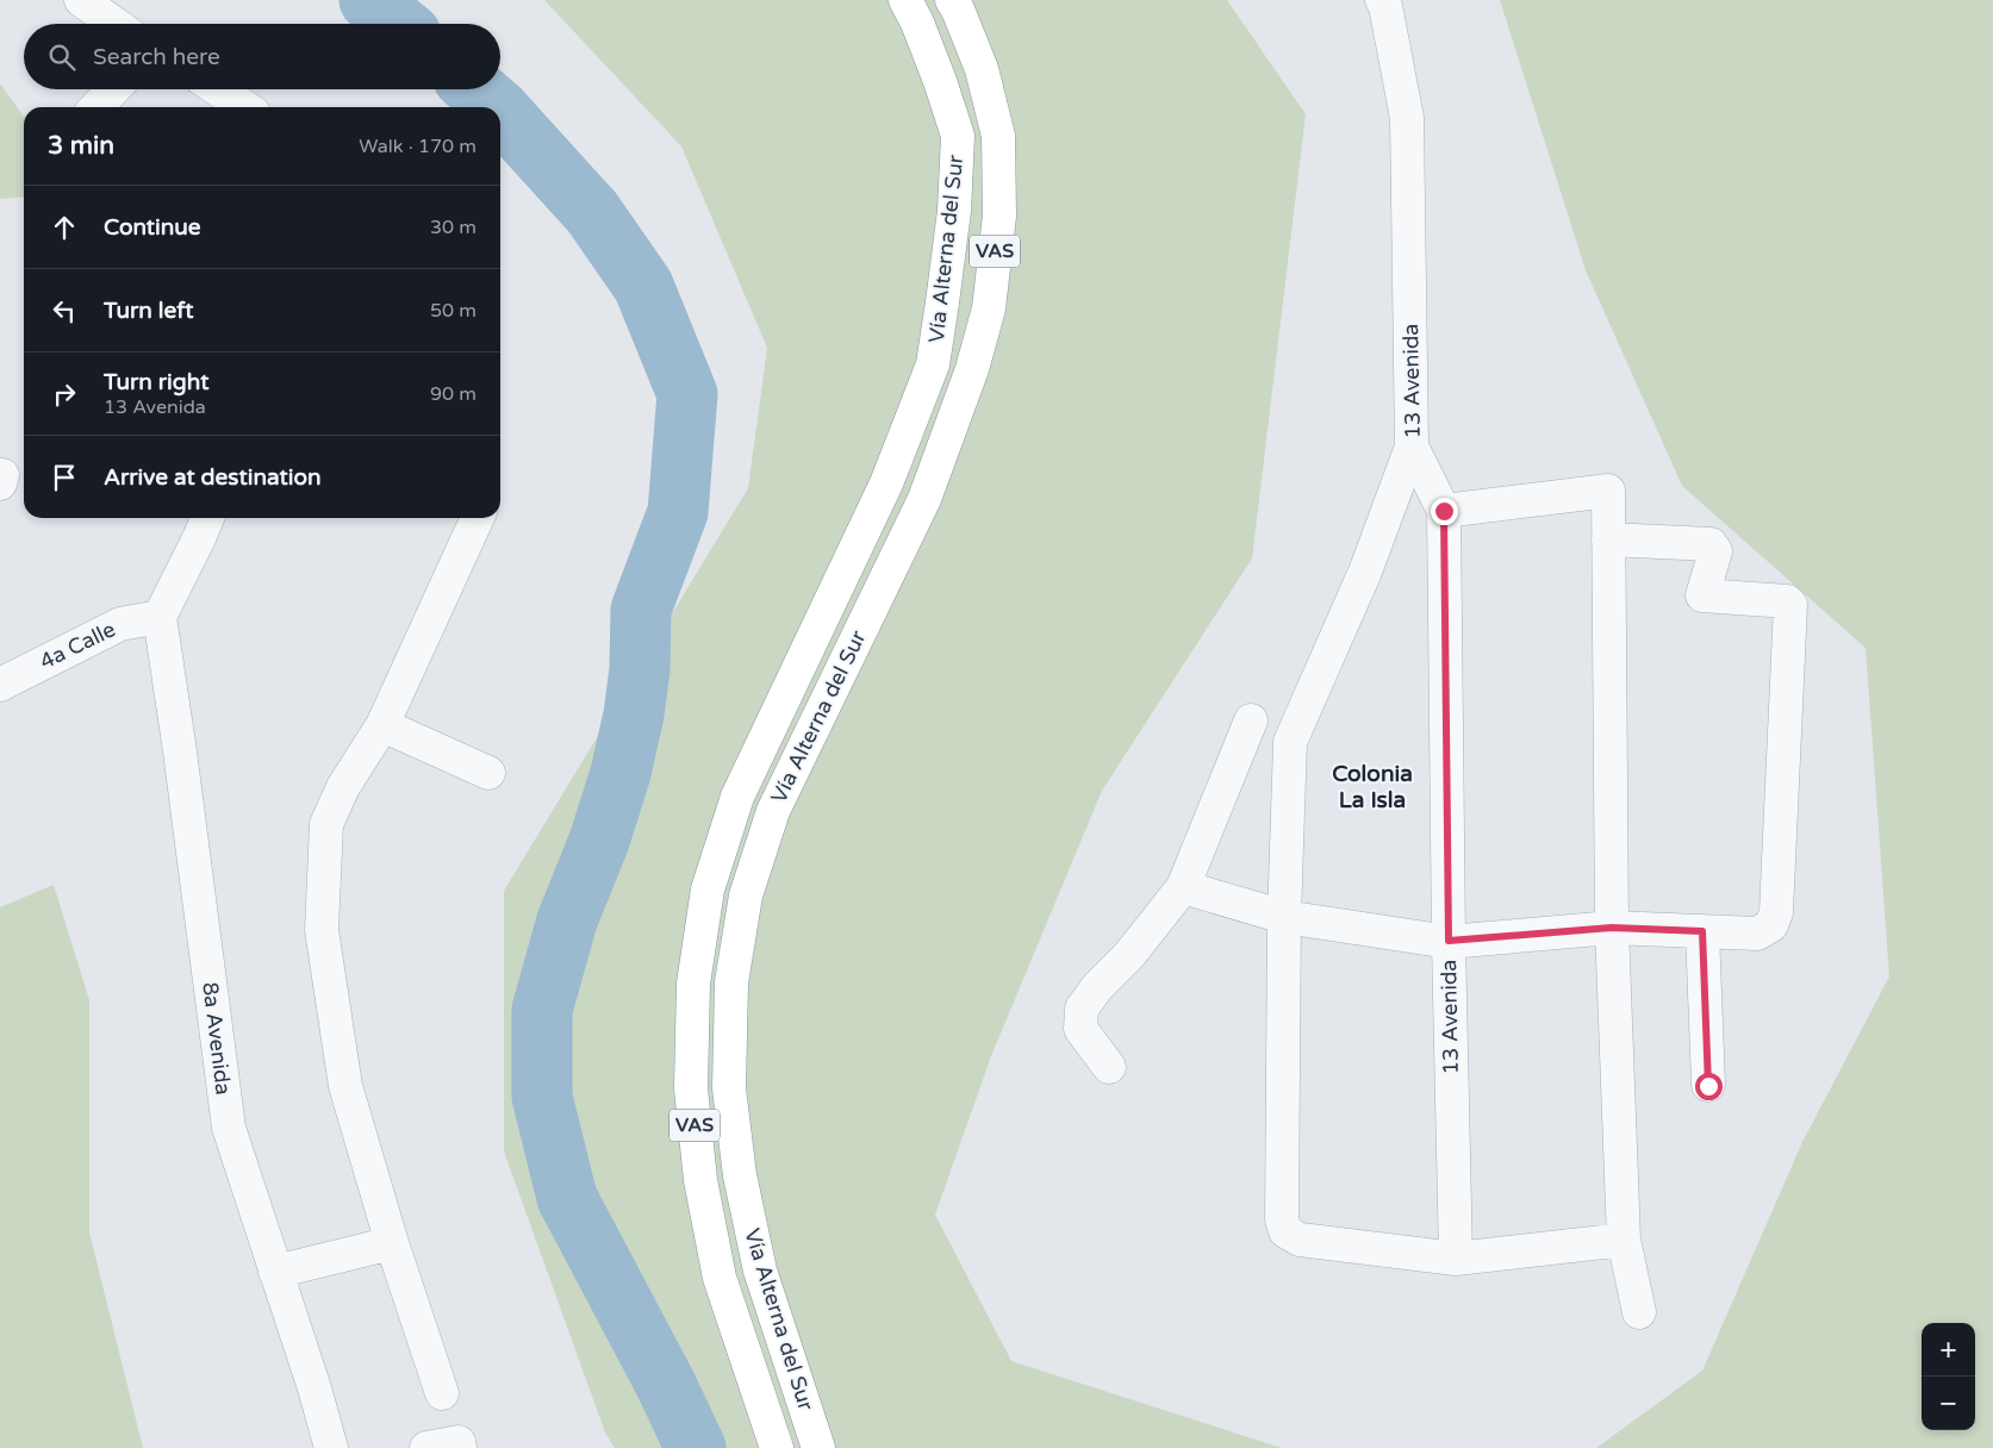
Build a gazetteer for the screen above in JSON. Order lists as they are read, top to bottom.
{
  "streets": {
    "highway": ["Vía Alterna del Sur", "VAS"],
    "street": ["13 Avenida", "4a Calle", "8a Avenida"]
  },
  "crossings": [
    ["4a Calle", "8a Avenida"]
  ],
  "districts": ["Colonia La Isla"],
  "page": {
    "search": "Search here",
    "heading": ["3 min", "Walk · 170 m"],
    "list": [
      ["Continue", "30 m"],
      ["Turn left", "50 m"],
      ["Turn right", "13 Avenida", "90 m"],
      "Arrive at destination"
    ],
    "map_buttons": ["+", "−"]
  }
}
